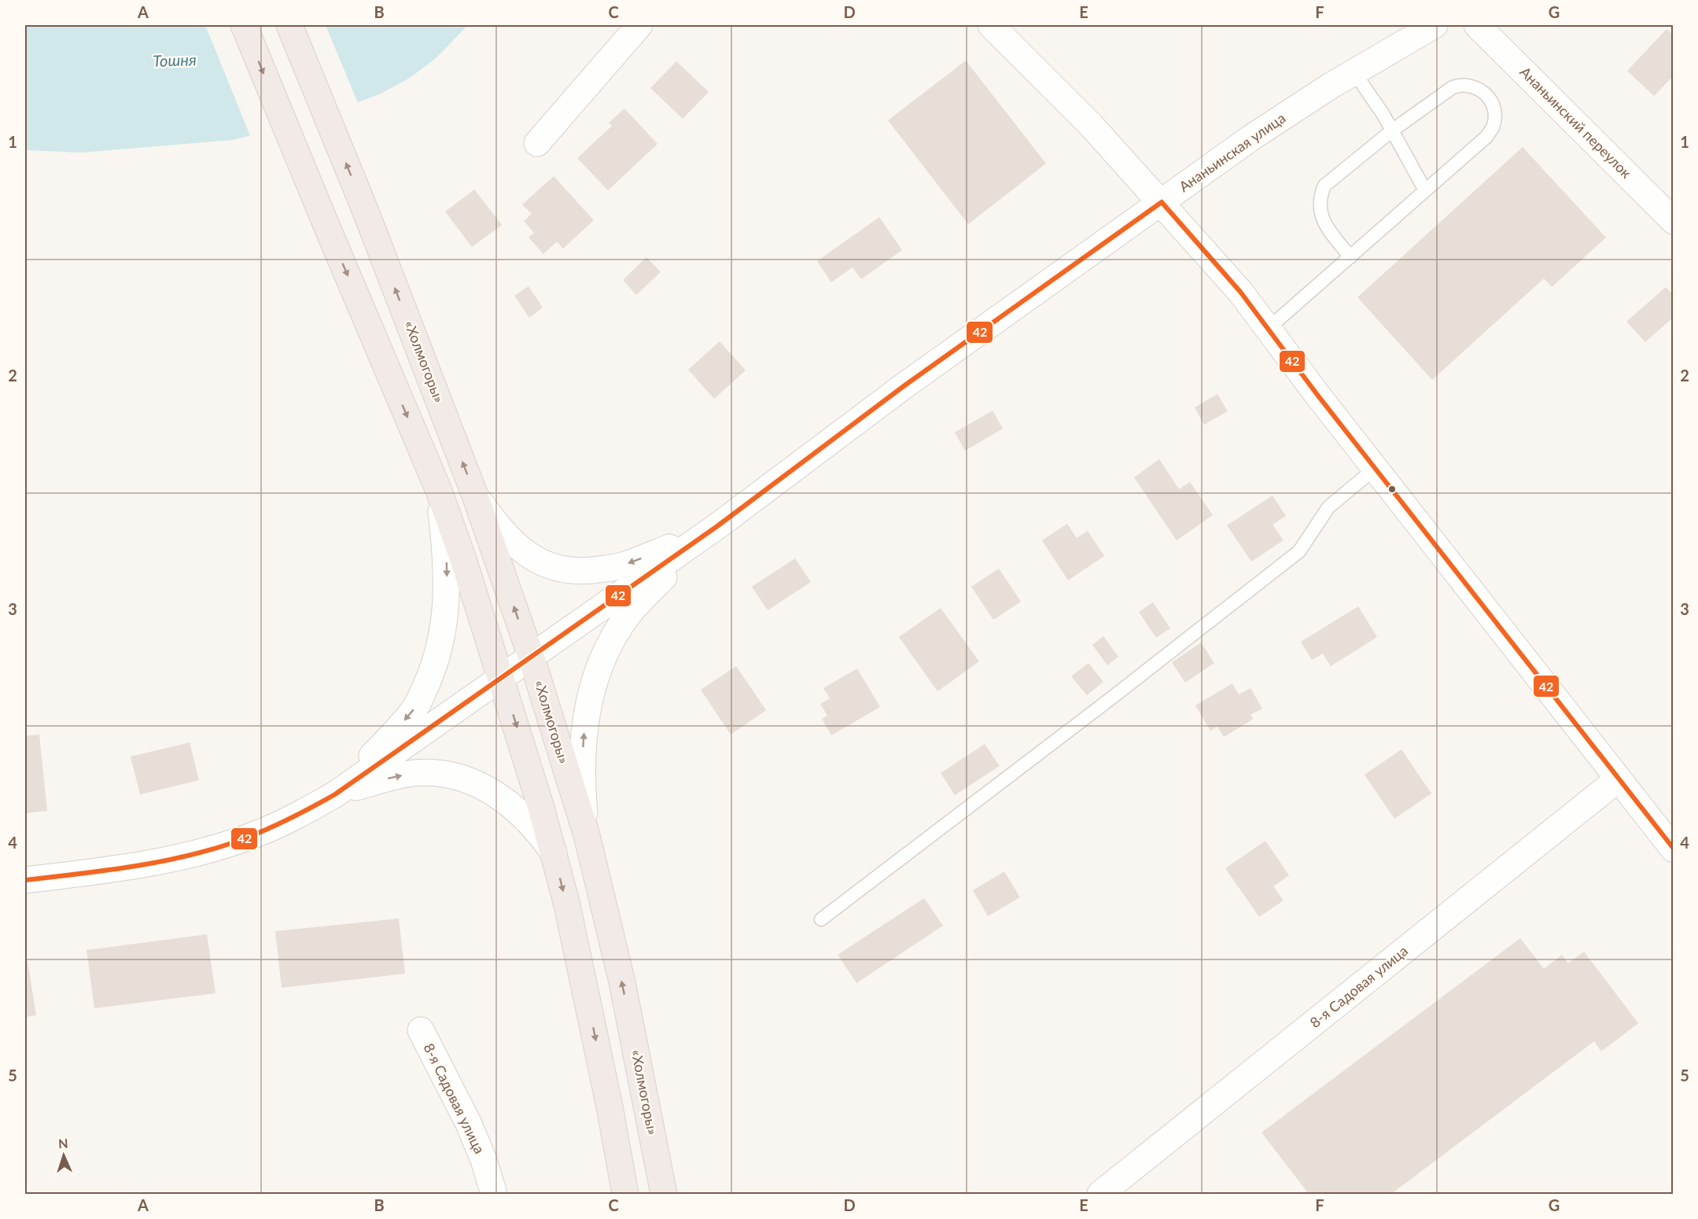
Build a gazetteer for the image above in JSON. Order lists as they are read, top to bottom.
{
  "streets": {
    "highway": ["«Холмогоры»"],
    "street": ["Ананьинский переулок", "Ананьинская улица", "8-я Садовая улица"]
  },
  "crossings": [
    ["Ананьинская улица", "«Холмогоры»"]
  ],
  "water": ["Тошня"],
  "lines": ["transit line 42"],
  "north": "top",
  "grid": {
    "columns": [
      "A",
      "B",
      "C",
      "D",
      "E",
      "F",
      "G"
    ],
    "rows": [
      "1",
      "2",
      "3",
      "4",
      "5"
    ]
  }
}
